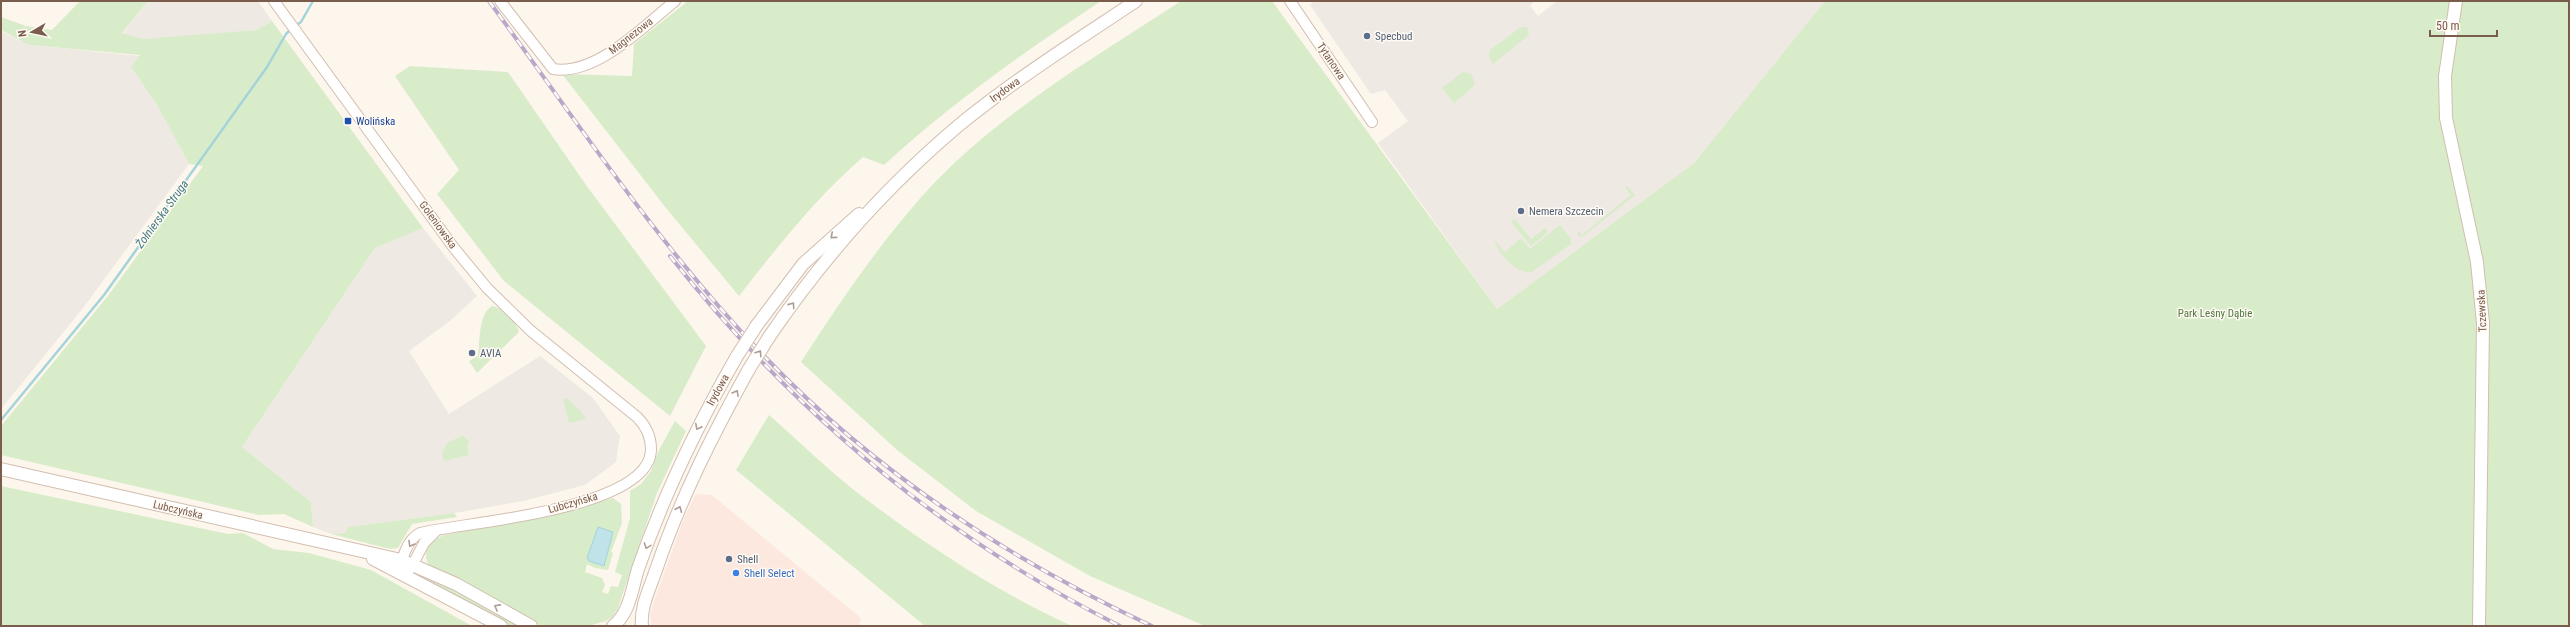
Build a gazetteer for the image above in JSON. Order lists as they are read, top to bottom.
{
  "streets": {
    "street": [
      "Magnezowa",
      "Tytanowa",
      "Irydowa",
      "Goleniowska",
      "Tczewska",
      "Lubczyńska"
    ]
  },
  "crossings": [
    ["Goleniowska", "Lubczyńska"]
  ],
  "water": ["Żołnierska Struga"],
  "parks": ["Park Leśny Dąbie"],
  "places": {
    "other": [
      "Specbud",
      "Nemera Szczecin",
      "AVIA",
      "Shell",
      "Shell Select"
    ],
    "transit": ["Wolińska"]
  },
  "scale_bar": "50 m",
  "north": "left"
}
